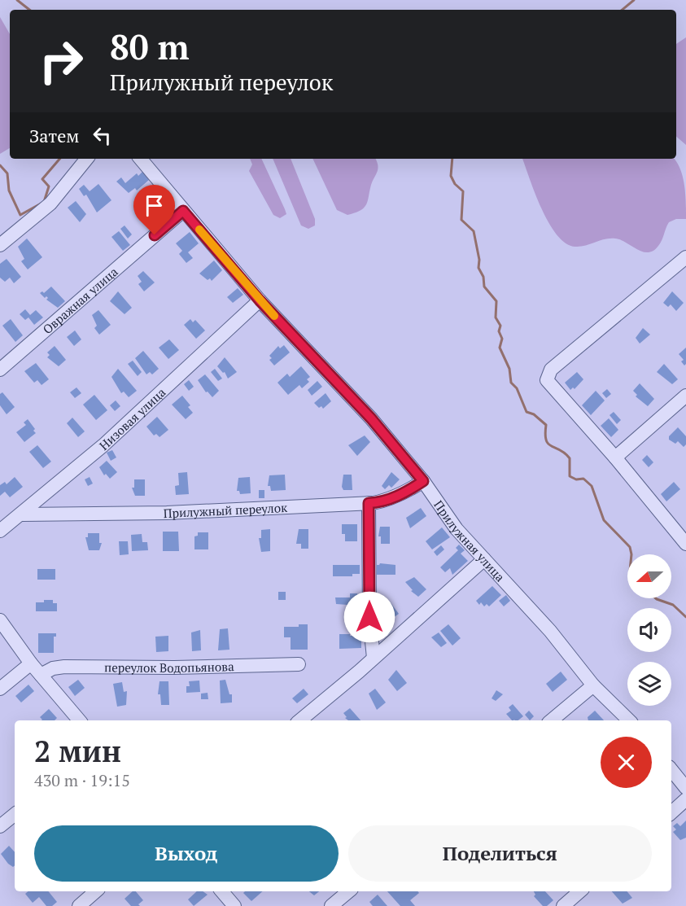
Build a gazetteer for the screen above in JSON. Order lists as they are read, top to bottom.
{
  "streets": {
    "street": [
      "Овражная улица",
      "Низовая улица",
      "Прилужный переулок",
      "Прилужная улица",
      "переулок Водопьянова"
    ]
  },
  "crossings": [
    ["Овражная улица", "Прилужная улица"],
    ["Низовая улица", "Прилужный переулок"],
    ["Низовая улица", "Прилужная улица"],
    ["Прилужный переулок", "Прилужная улица"]
  ],
  "north": "left",
  "page": {
    "turn": ["80 m", "Прилужный переулок"],
    "then": "Затем",
    "heading": ["2 мин", "430 m · 19:15"],
    "buttons": ["Выход", "Поделиться"]
  }
}
